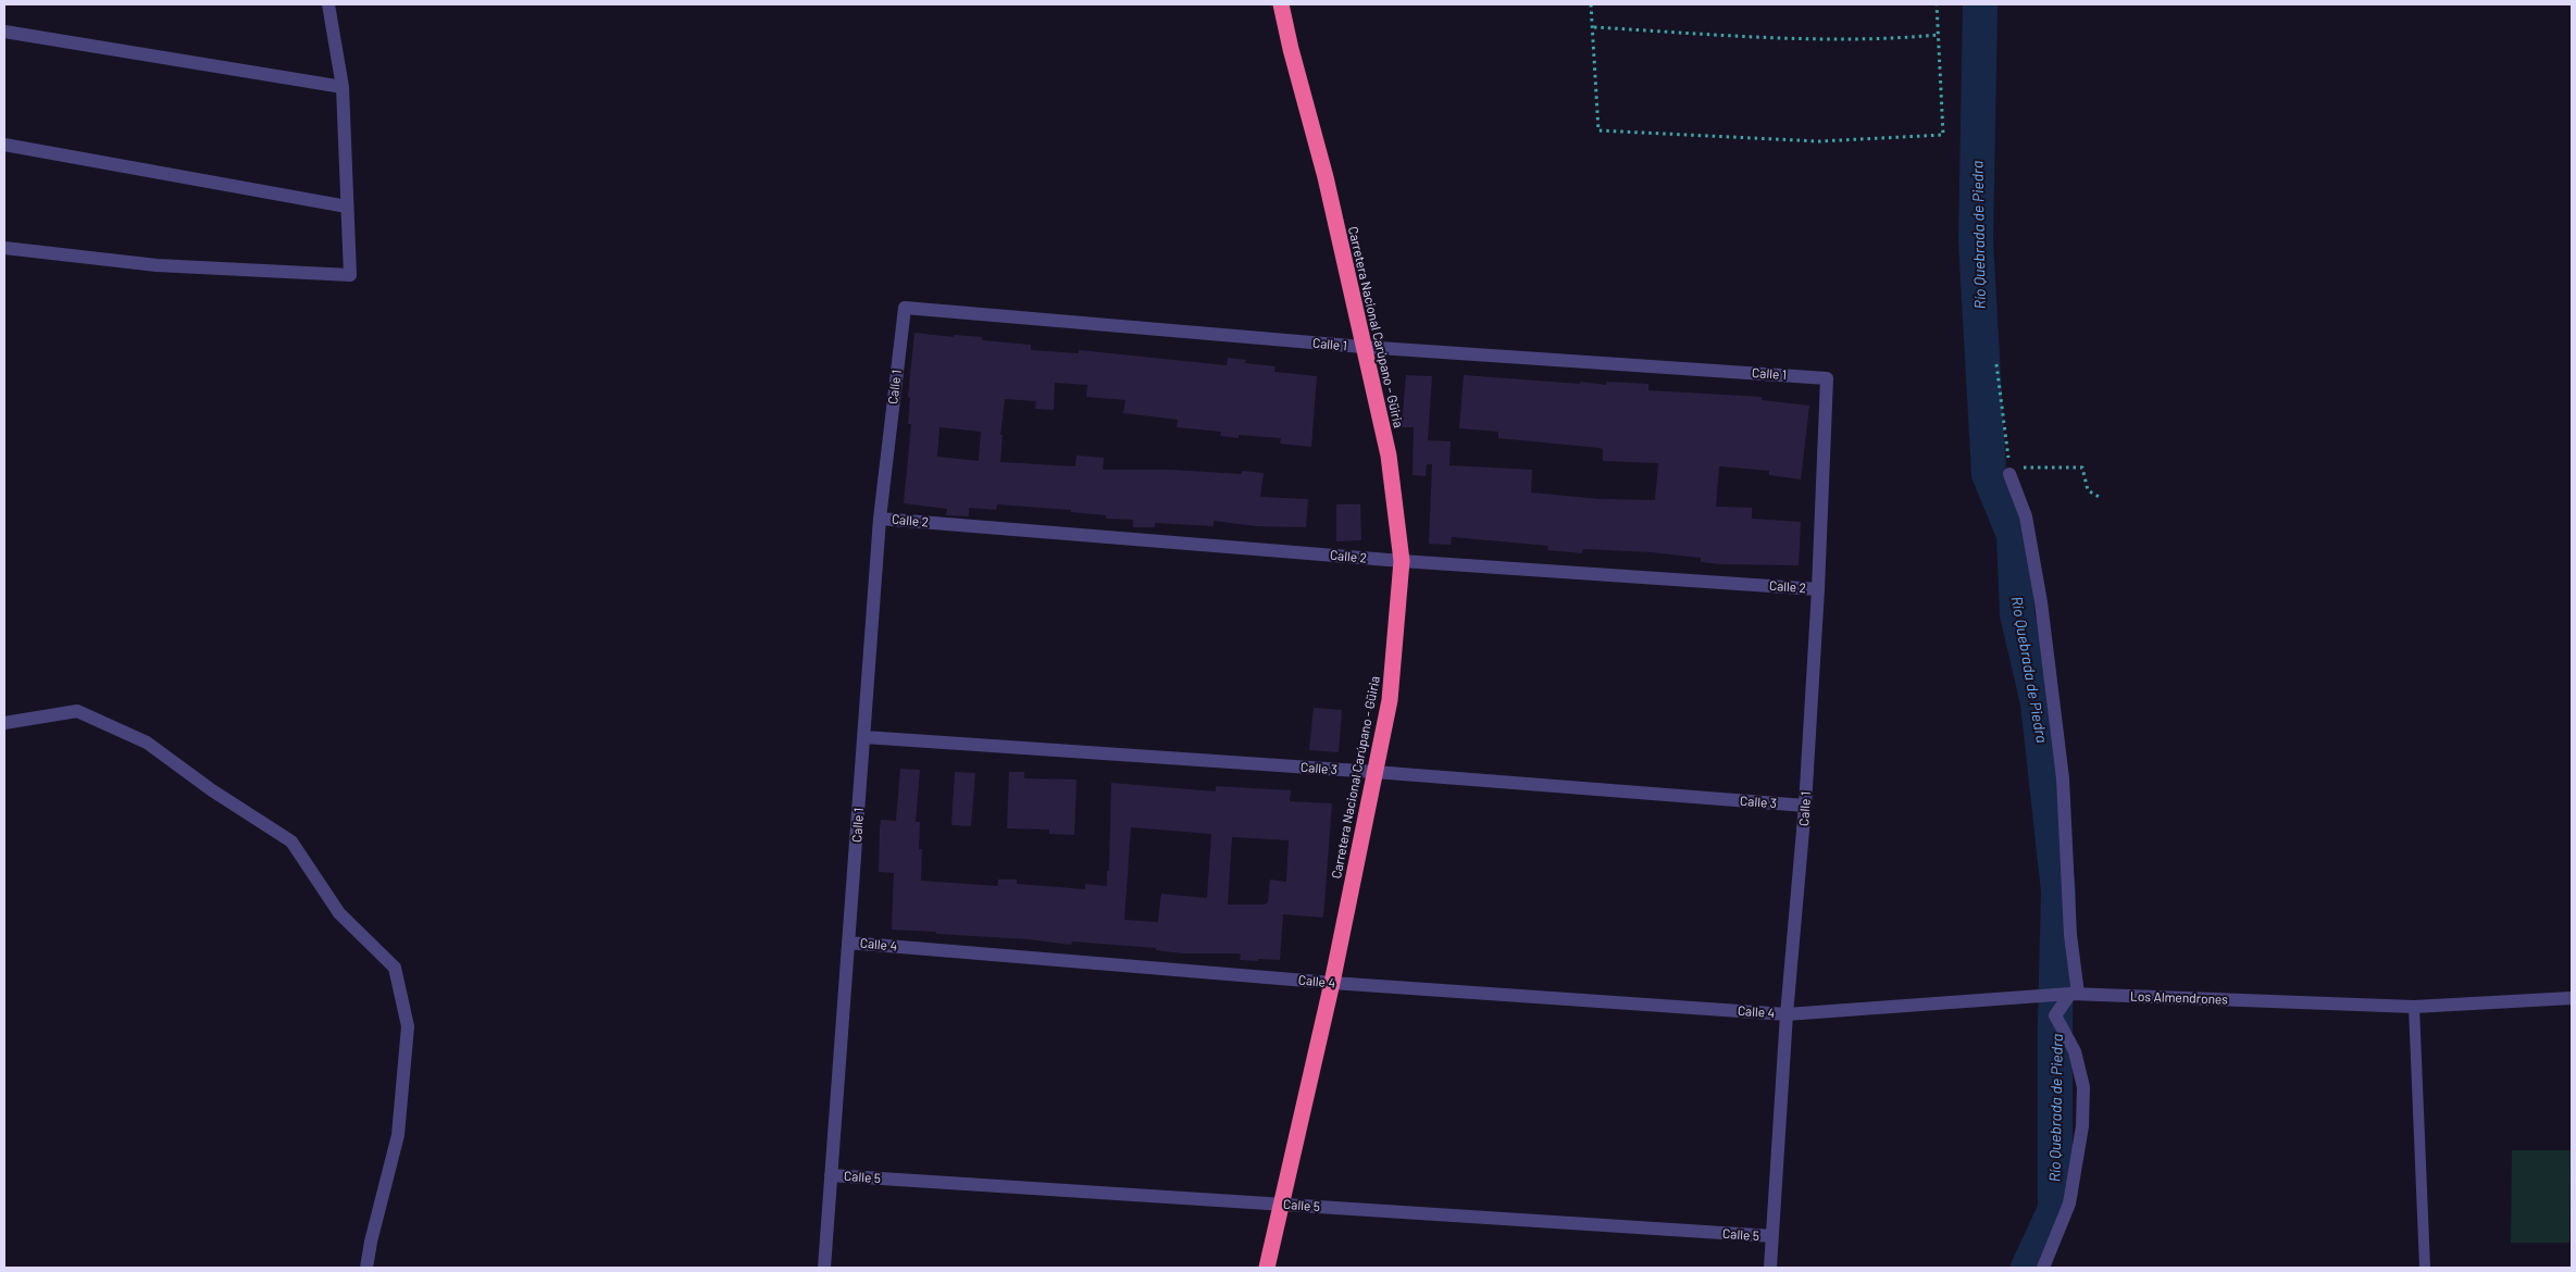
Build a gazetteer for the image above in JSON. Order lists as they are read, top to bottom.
{
  "streets": {
    "highway": ["Carretera Nacional Carúpano - Güiria"],
    "street": [
      "Calle 1",
      "Calle 2",
      "Calle 3",
      "Calle 4",
      "Los Almendrones",
      "Calle 5"
    ]
  },
  "crossings": [
    ["Carretera Nacional Carúpano - Güiria", "Calle 1"],
    ["Carretera Nacional Carúpano - Güiria", "Calle 2"],
    ["Carretera Nacional Carúpano - Güiria", "Calle 3"],
    ["Carretera Nacional Carúpano - Güiria", "Calle 4"],
    ["Carretera Nacional Carúpano - Güiria", "Calle 5"],
    ["Calle 1", "Calle 2"],
    ["Calle 1", "Calle 3"],
    ["Calle 1", "Calle 4"],
    ["Calle 1", "Los Almendrones"],
    ["Calle 1", "Calle 5"],
    ["Calle 4", "Los Almendrones"]
  ],
  "water": ["Río Quebrada de Piedra"]
}
